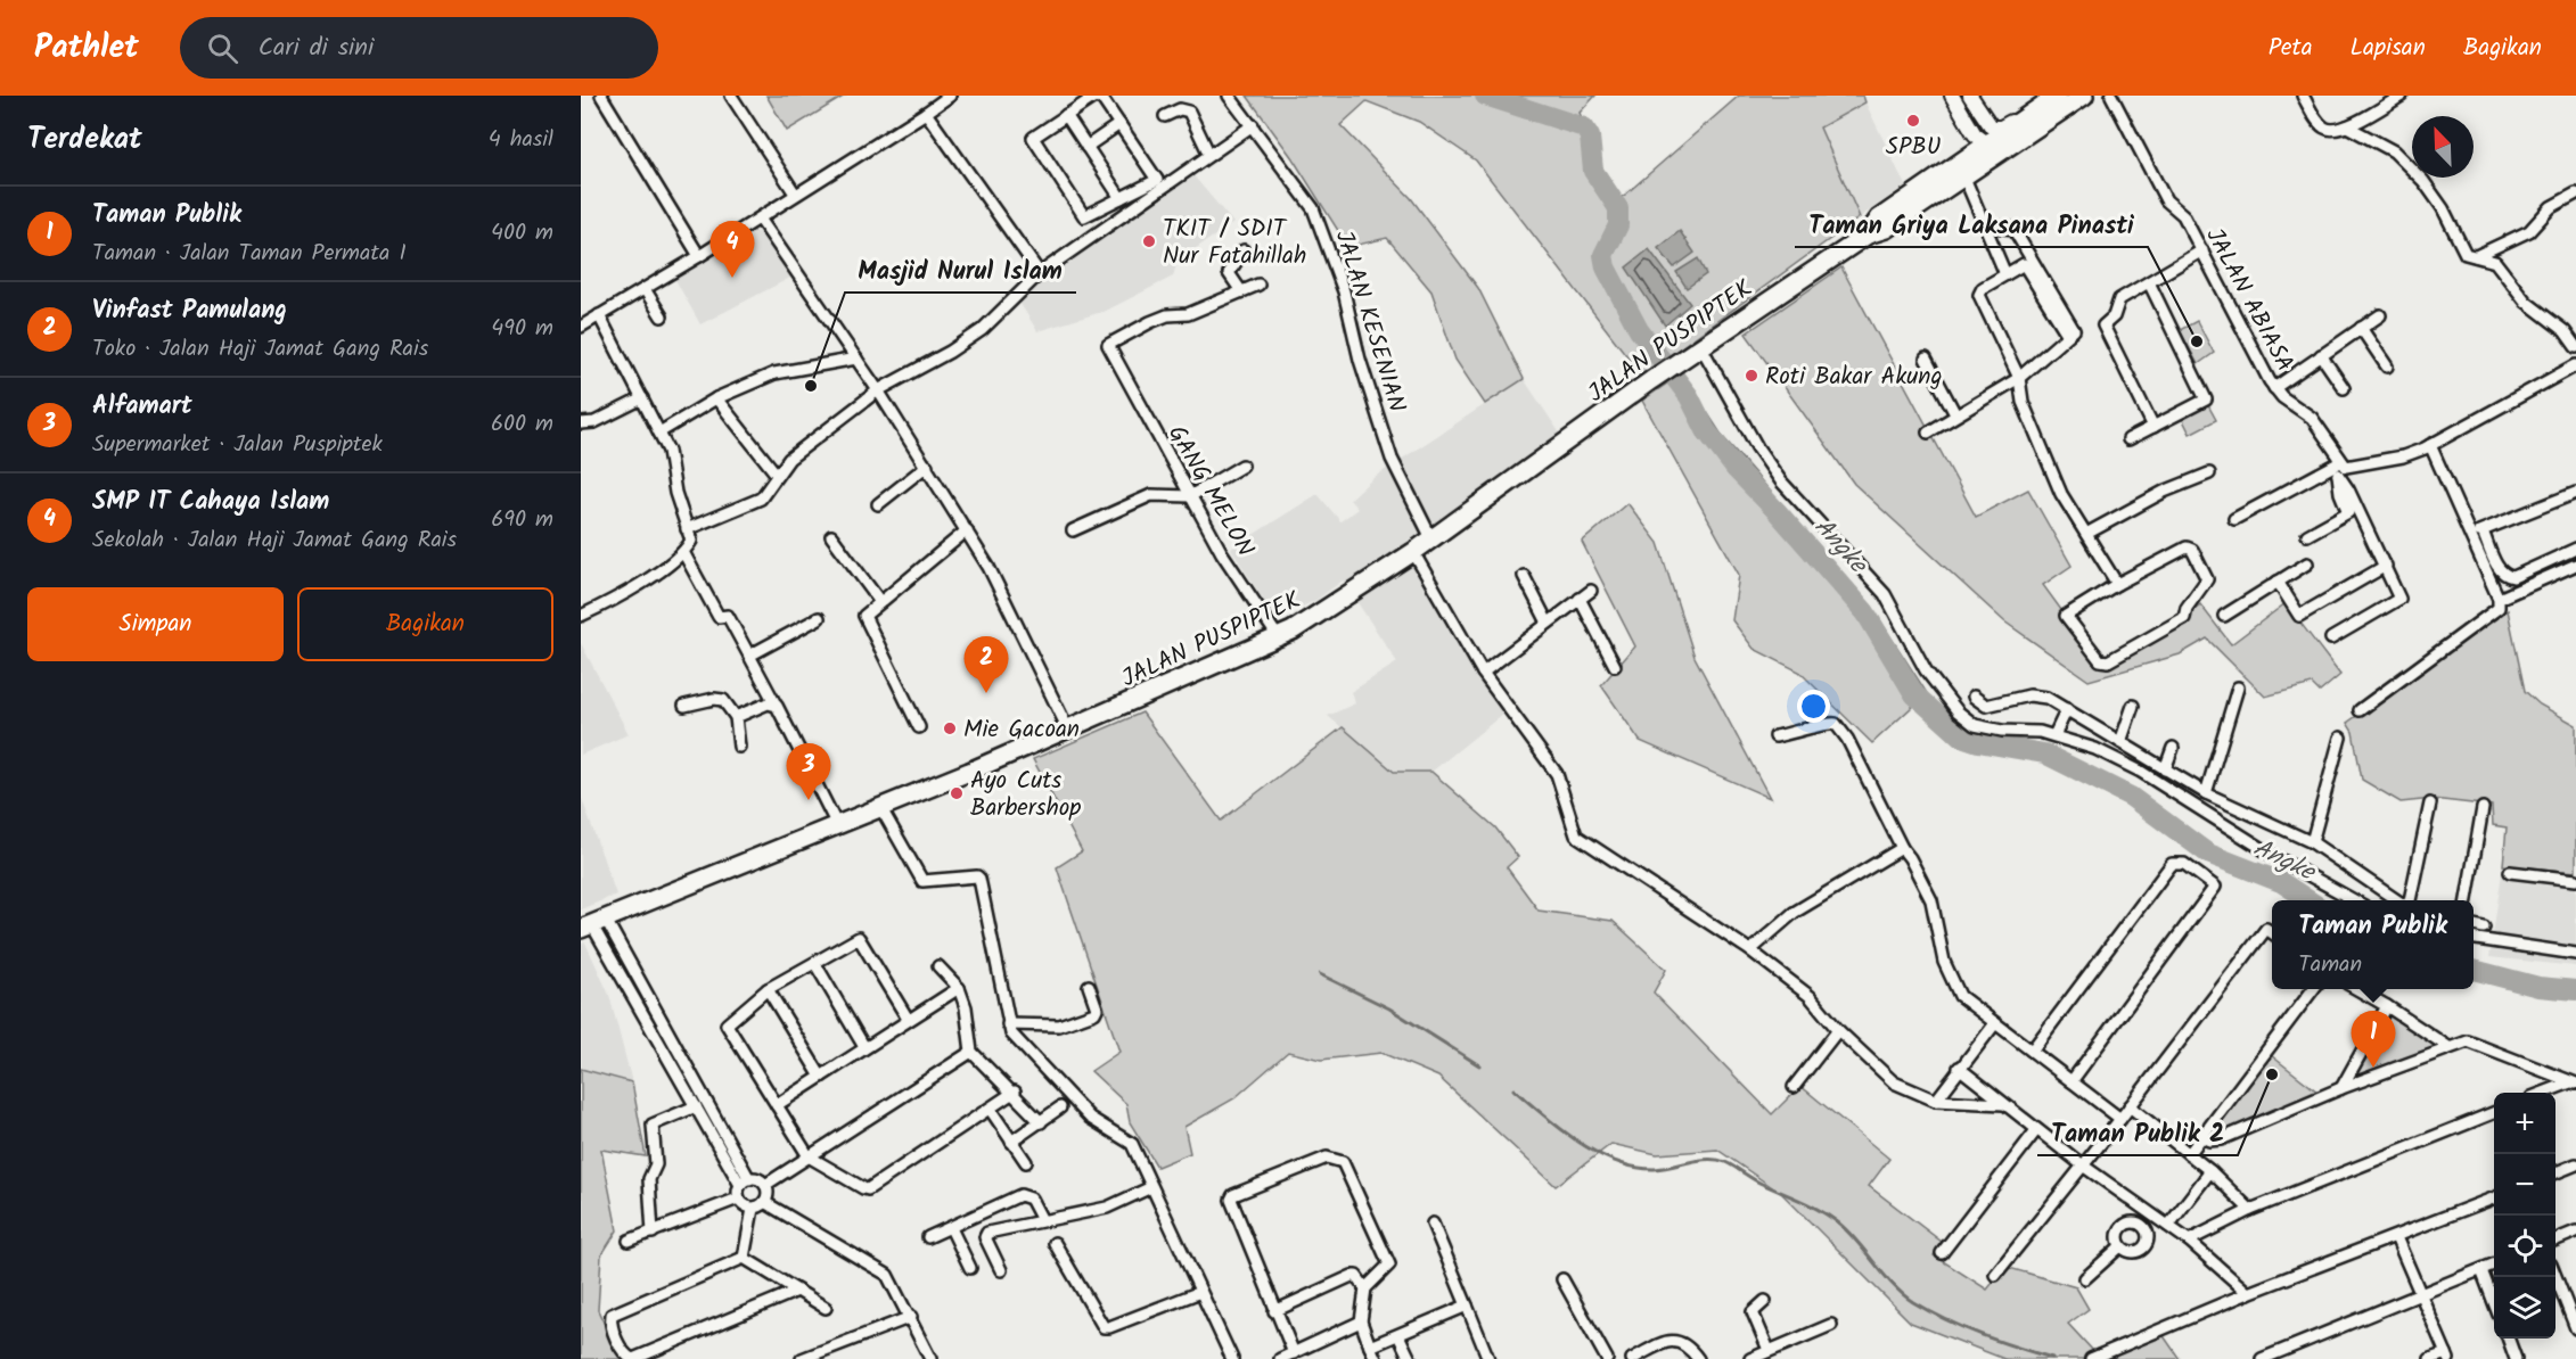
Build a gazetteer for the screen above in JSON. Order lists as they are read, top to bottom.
{
  "streets": {
    "main road": ["JALAN PUSPIPTEK"],
    "street": ["JALAN ABIASA", "JALAN KESENIAN", "GANG MELON"]
  },
  "crossings": [
    ["JALAN KESENIAN", "JALAN PUSPIPTEK"],
    ["JALAN PUSPIPTEK", "GANG MELON"]
  ],
  "water": ["Angke"],
  "places": [
    "SPBU",
    "TKIT / SDIT Nur Fatahillah",
    "Taman Griya Laksana Pinasti",
    "Roti Bakar Akung",
    "Masjid Nurul Islam",
    "Mie Gacoan",
    "Ayo Cuts Barbershop",
    "Taman Publik 2"
  ],
  "north": "top left",
  "page": {
    "header": "Pathlet",
    "search": "Cari di sini",
    "nav": ["Peta", "Lapisan", "Bagikan"],
    "heading": ["Terdekat", "4 hasil"],
    "list": [
      {
        "mark": "1",
        "name": "Taman Publik",
        "note": "Taman · Jalan Taman Permata I",
        "value": "400 m"
      },
      {
        "mark": "2",
        "name": "Vinfast Pamulang",
        "note": "Toko · Jalan Haji Jamat Gang Rais",
        "value": "490 m"
      },
      {
        "mark": "3",
        "name": "Alfamart",
        "note": "Supermarket · Jalan Puspiptek",
        "value": "600 m"
      },
      {
        "mark": "4",
        "name": "SMP IT Cahaya Islam",
        "note": "Sekolah · Jalan Haji Jamat Gang Rais",
        "value": "690 m"
      }
    ],
    "pins": [
      "4",
      "2",
      "3",
      "1"
    ],
    "buttons": ["Simpan", "Bagikan"],
    "popup": ["Taman Publik", "Taman"],
    "map_buttons": ["+", "−"]
  }
}
